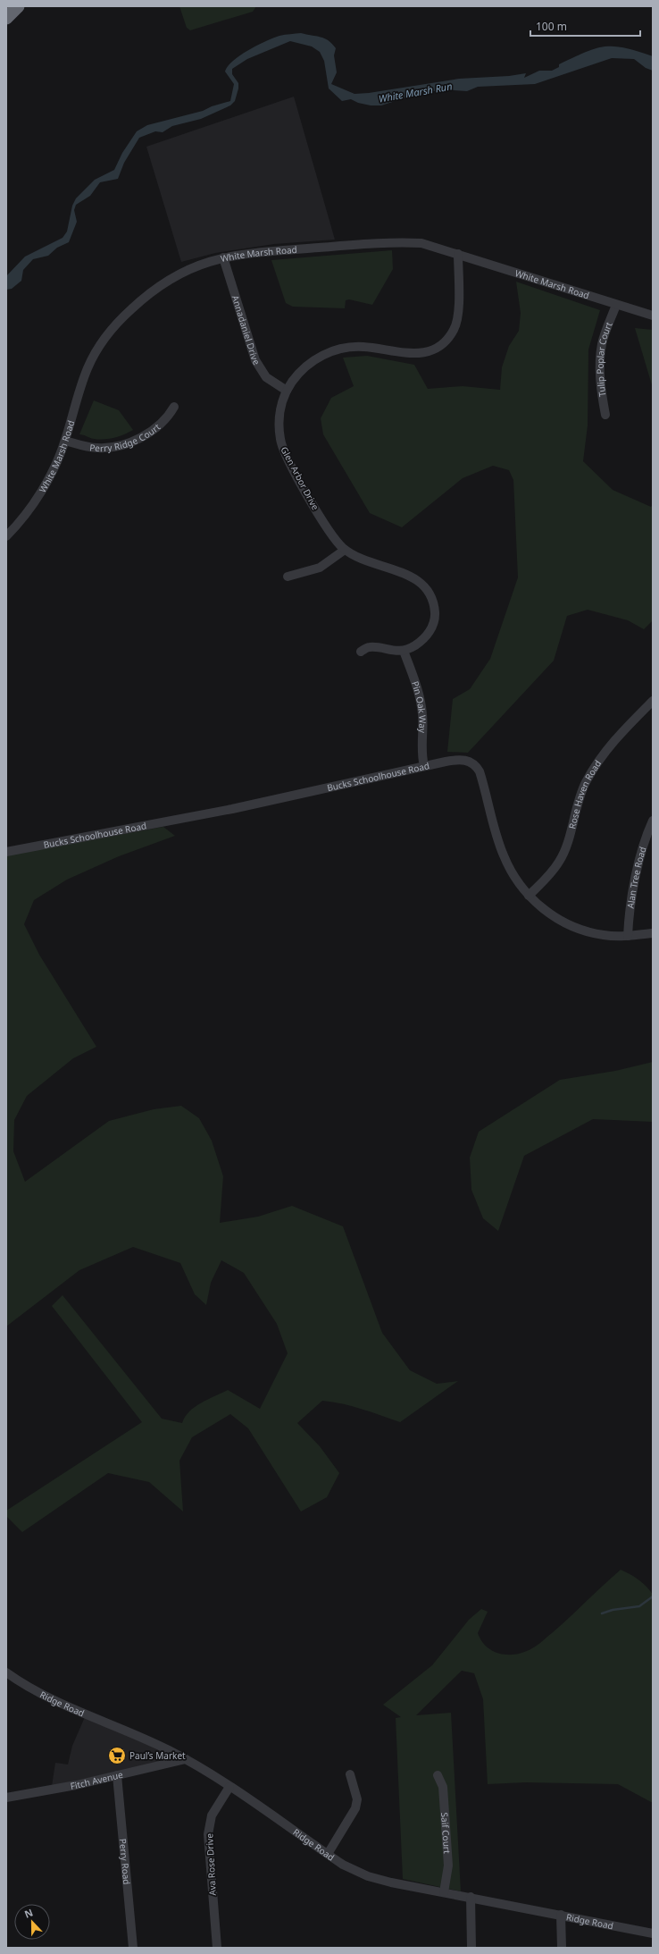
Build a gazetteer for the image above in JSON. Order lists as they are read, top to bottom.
{
  "streets": {
    "street": [
      "White Marsh Road",
      "Annadaniel Drive",
      "Tulip Poplar Court",
      "Perry Ridge Court",
      "Glen Arbor Drive",
      "Pin Oak Way",
      "Bucks Schoolhouse Road",
      "Rose Haven Road",
      "Alan Tree Road",
      "Ridge Road",
      "Fitch Avenue",
      "Saif Court",
      "Perry Road",
      "Ava Rose Drive"
    ]
  },
  "crossings": [
    ["White Marsh Road", "Annadaniel Drive"],
    ["White Marsh Road", "Tulip Poplar Court"],
    ["White Marsh Road", "Perry Ridge Court"],
    ["White Marsh Road", "Glen Arbor Drive"],
    ["Annadaniel Drive", "Glen Arbor Drive"],
    ["Glen Arbor Drive", "Pin Oak Way"],
    ["Pin Oak Way", "Bucks Schoolhouse Road"],
    ["Bucks Schoolhouse Road", "Rose Haven Road"],
    ["Bucks Schoolhouse Road", "Alan Tree Road"],
    ["Ridge Road", "Fitch Avenue"],
    ["Ridge Road", "Saif Court"],
    ["Ridge Road", "Ava Rose Drive"],
    ["Fitch Avenue", "Perry Road"]
  ],
  "water": ["White Marsh Run"],
  "places": {
    "supermarket": ["Paul’s Market"]
  },
  "scale_bar": "100 m",
  "north": "top"
}
